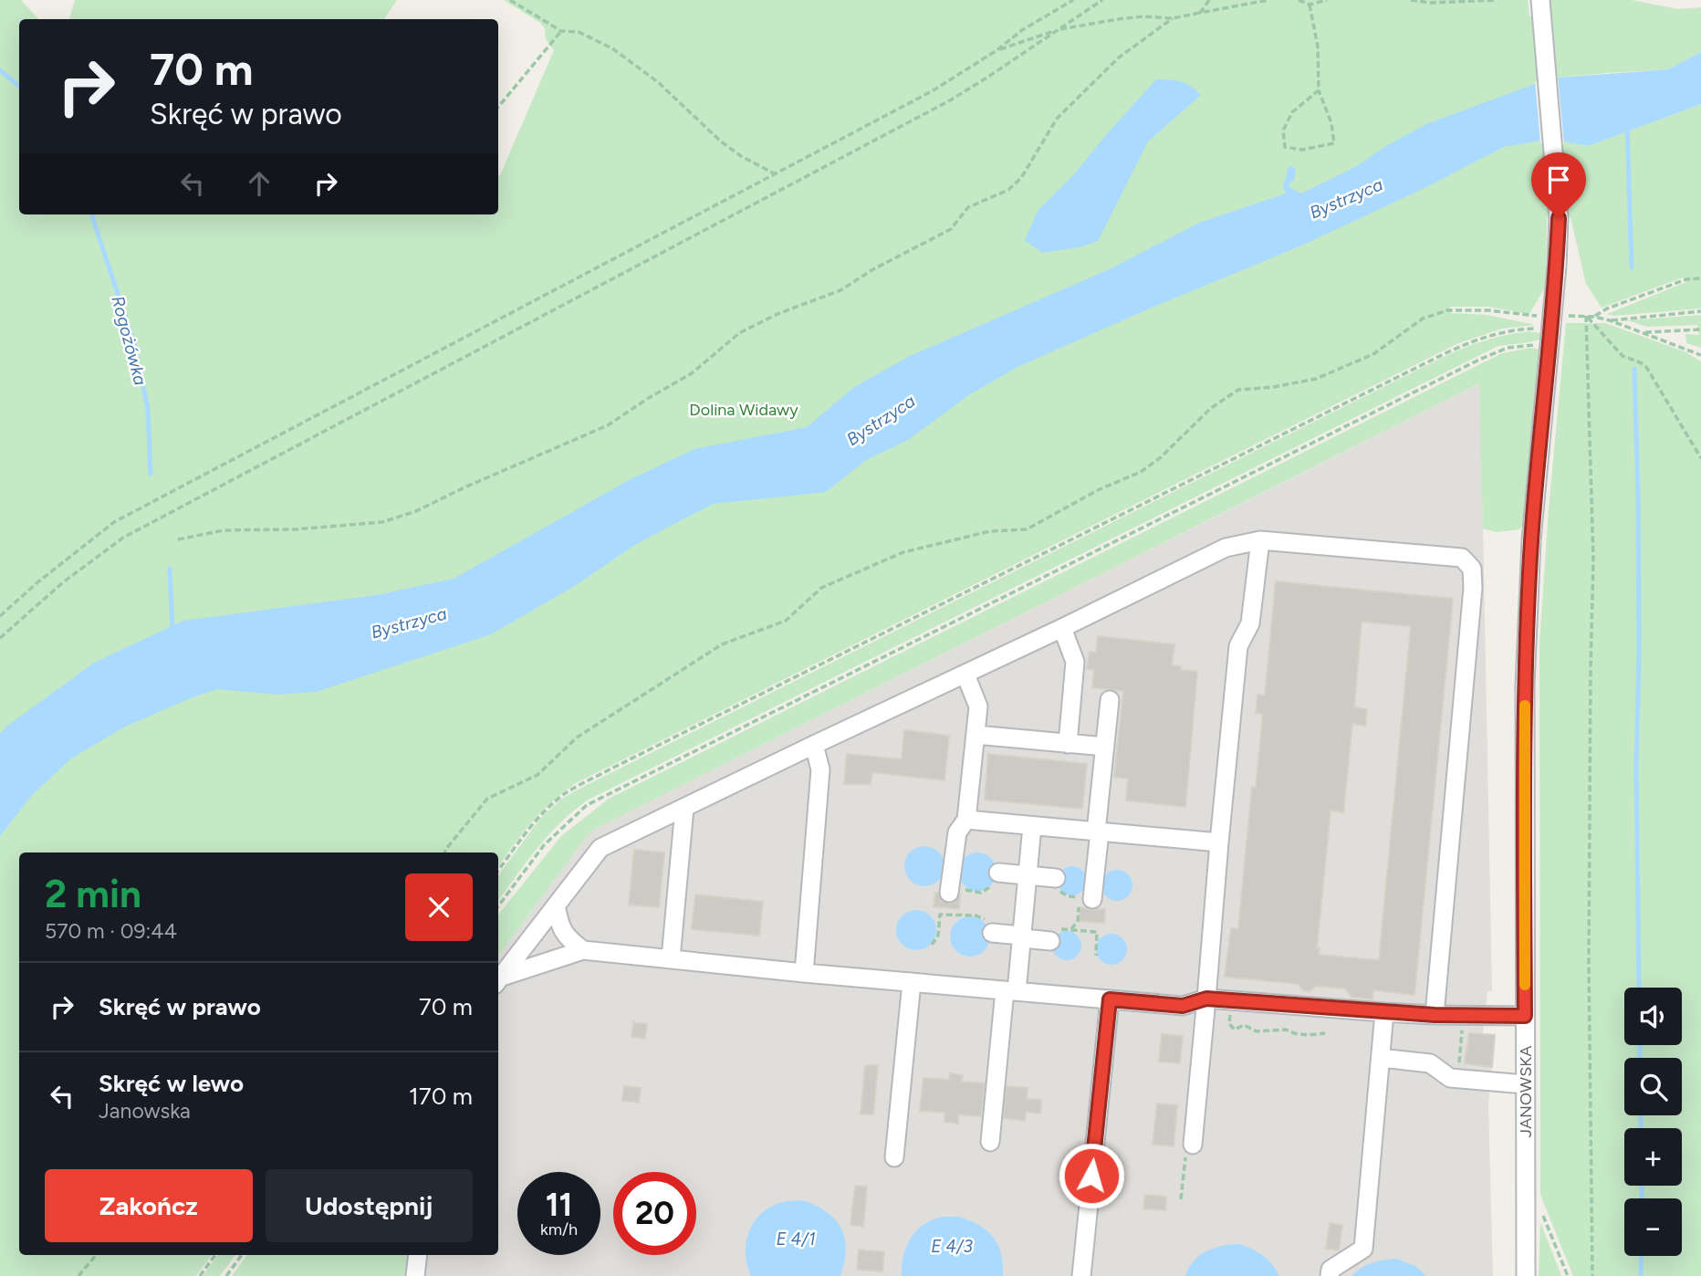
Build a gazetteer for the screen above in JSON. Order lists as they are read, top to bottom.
{
  "streets": {
    "street": ["JANOWSKA"]
  },
  "water": [
    "Bystrzyca",
    "Rogożówka",
    "E 4/1",
    "E 4/3"
  ],
  "parks": ["Dolina Widawy"],
  "page": {
    "turn": ["70 m", "Skręć w prawo"],
    "heading": ["2 min", "570 m · 09:44"],
    "list": [
      {
        "name": "Skręć w prawo",
        "value": "70 m"
      },
      {
        "name": "Skręć w lewo",
        "note": "Janowska",
        "value": "170 m"
      }
    ],
    "map_buttons": ["+", "−"],
    "buttons": ["Zakończ", "Udostępnij"],
    "speed": "11 km/h",
    "limit": "20"
  }
}
